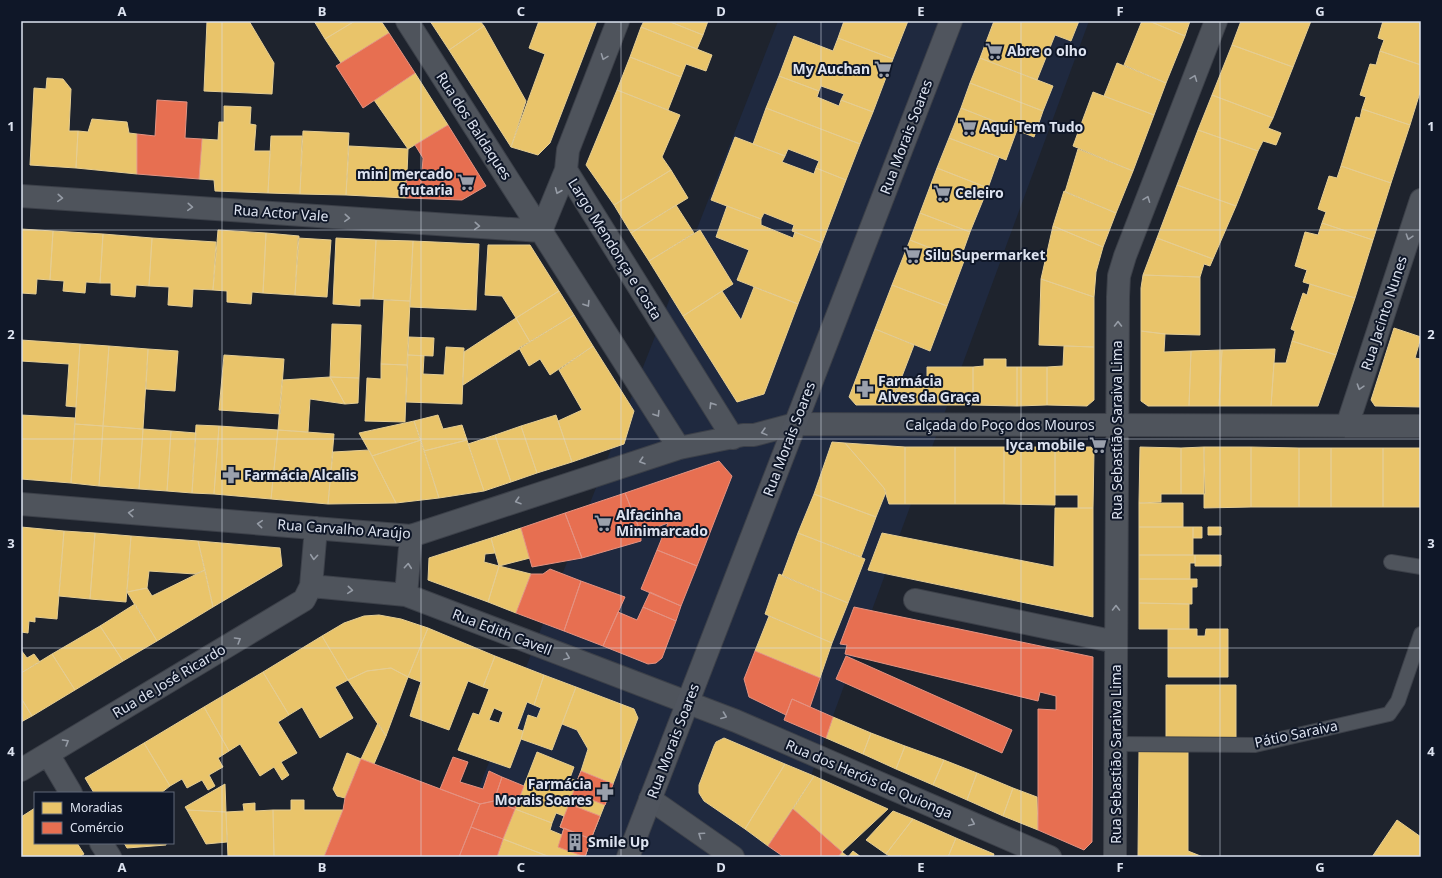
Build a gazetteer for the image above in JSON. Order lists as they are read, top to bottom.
{
  "streets": {
    "main road": ["Rua Morais Soares"],
    "street": [
      "Rua dos Baldaques",
      "Rua Actor Vale",
      "Largo Mendonça e Costa",
      "Rua Jacinto Nunes",
      "Calçada do Poço dos Mouros",
      "Rua Sebastião Saraiva Lima",
      "Rua Carvalho Araújo",
      "Rua Edith Cavell",
      "Rua de José Ricardo",
      "Rua dos Heróis de Quionga"
    ],
    "lane": ["Pátio Saraiva"]
  },
  "crossings": [
    ["Rua dos Baldaques", "Rua Actor Vale"],
    ["Rua dos Baldaques", "Largo Mendonça e Costa"],
    ["Rua Morais Soares", "Calçada do Poço dos Mouros"],
    ["Rua Morais Soares", "Rua Carvalho Araújo"],
    ["Rua Morais Soares", "Rua Edith Cavell"],
    ["Rua Morais Soares", "Rua dos Heróis de Quionga"],
    ["Rua Actor Vale", "Largo Mendonça e Costa"],
    ["Largo Mendonça e Costa", "Rua Carvalho Araújo"],
    ["Rua Jacinto Nunes", "Calçada do Poço dos Mouros"],
    ["Calçada do Poço dos Mouros", "Rua Sebastião Saraiva Lima"],
    ["Calçada do Poço dos Mouros", "Rua Carvalho Araújo"],
    ["Rua Sebastião Saraiva Lima", "Pátio Saraiva"],
    ["Rua Edith Cavell", "Rua de José Ricardo"],
    ["Rua Edith Cavell", "Rua dos Heróis de Quionga"]
  ],
  "one_way": [
    "Rua Actor Vale",
    "Rua Jacinto Nunes",
    "Rua Sebastião Saraiva Lima",
    "Rua Carvalho Araújo",
    "Rua Edith Cavell",
    "Rua de José Ricardo"
  ],
  "places": {
    "supermarket": [
      "Abre o olho",
      "My Auchan",
      "Aqui Tem Tudo",
      "mini mercado frutaria",
      "Celeiro",
      "Silu Supermarket",
      "lyca mobile",
      "Alfacinha Minimarcado"
    ],
    "pharmacy": ["Farmácia Alves da Graça", "Farmácia Alcalis", "Farmácia Morais Soares"],
    "building": ["Smile Up"]
  },
  "legend": ["Moradias", "Comércio"],
  "grid": {
    "columns": [
      "A",
      "B",
      "C",
      "D",
      "E",
      "F",
      "G"
    ],
    "rows": [
      "1",
      "2",
      "3",
      "4"
    ]
  }
}
